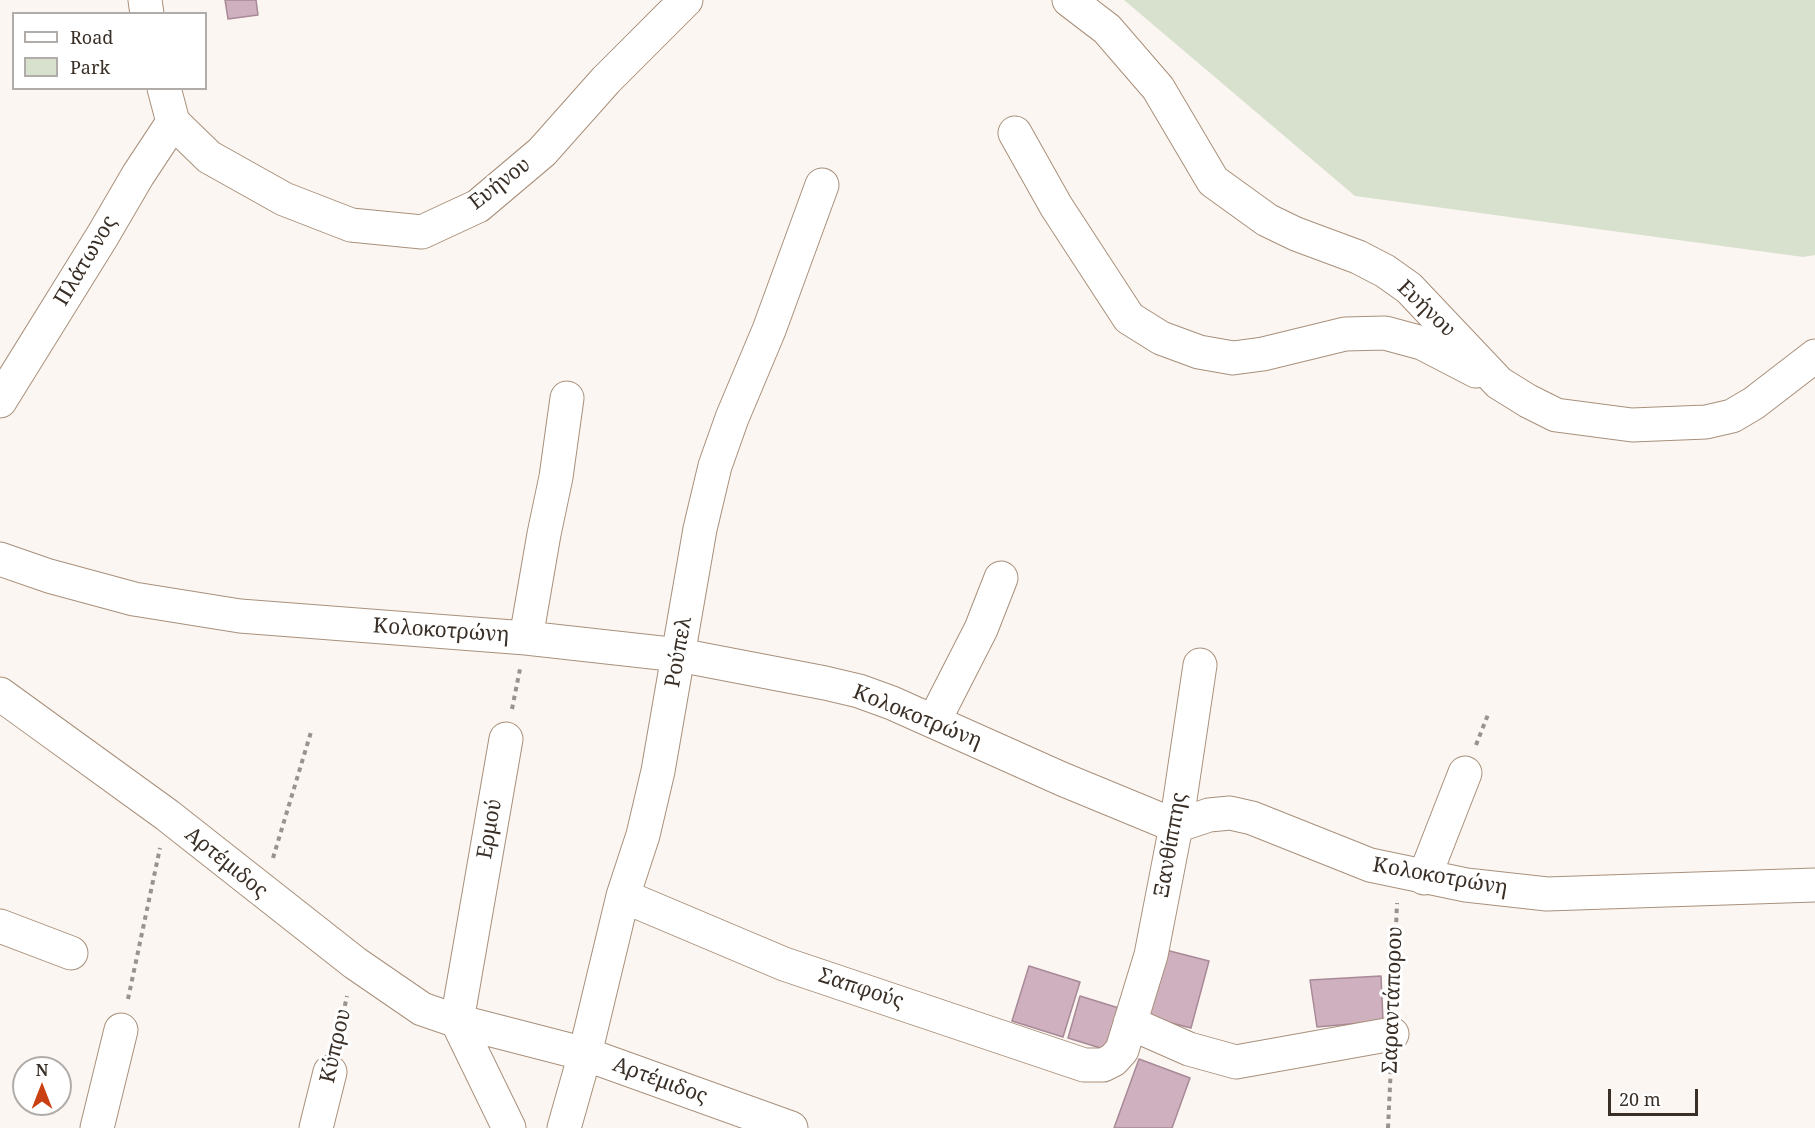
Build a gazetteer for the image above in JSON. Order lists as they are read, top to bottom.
{
  "streets": {
    "street": [
      "Ευήνου",
      "Πλάτωνος",
      "Κολοκοτρώνη",
      "Ρούπελ",
      "Ερμού",
      "Ξανθίππης",
      "Αρτέμιδος",
      "Σαπφούς",
      "Κύπρου"
    ],
    "path": ["Σαραντάπορου"]
  },
  "crossings": [
    ["Ευήνου", "Πλάτωνος"],
    ["Κολοκοτρώνη", "Ρούπελ"],
    ["Κολοκοτρώνη", "Ξανθίππης"],
    ["Κολοκοτρώνη", "Σαραντάπορου"],
    ["Ρούπελ", "Αρτέμιδος"],
    ["Ρούπελ", "Σαπφούς"],
    ["Ερμού", "Αρτέμιδος"],
    ["Ξανθίππης", "Σαπφούς"],
    ["Αρτέμιδος", "Κύπρου"]
  ],
  "legend": ["Road", "Park"],
  "scale_bar": "20 m",
  "north": "top"
}
